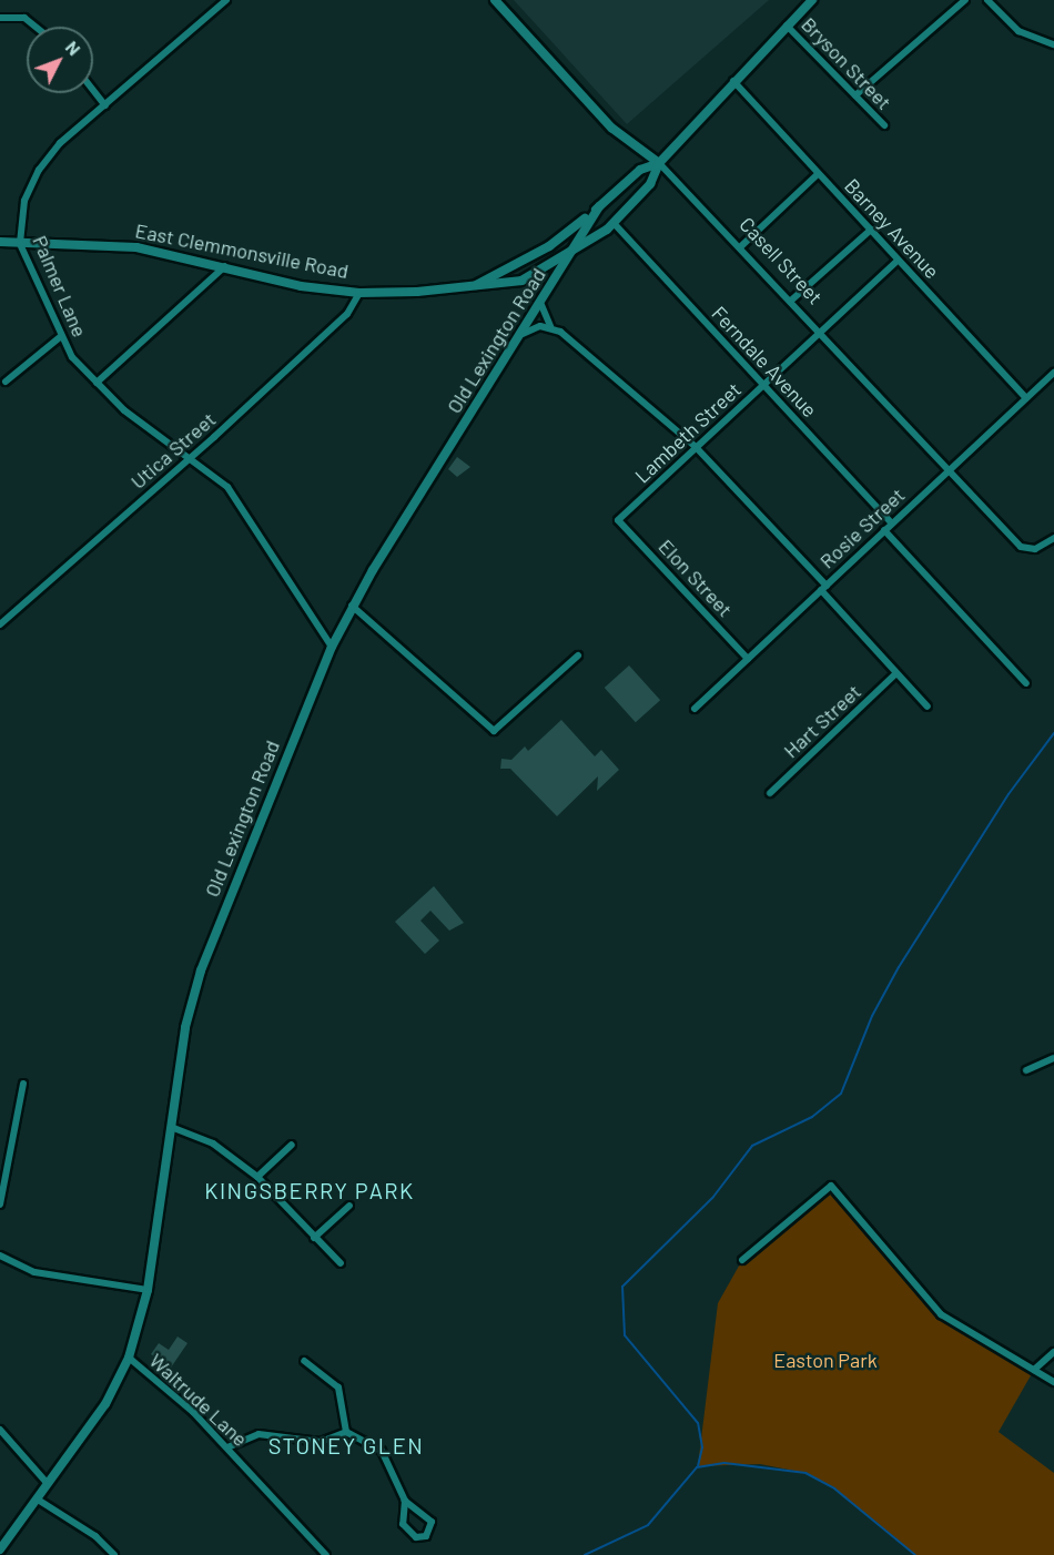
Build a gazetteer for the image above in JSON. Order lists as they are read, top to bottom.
{
  "streets": {
    "street": [
      "Bryson Street",
      "Barney Avenue",
      "East Clemmonsville Road",
      "Casell Street",
      "Palmer Lane",
      "Old Lexington Road",
      "Ferndale Avenue",
      "Lambeth Street",
      "Utica Street",
      "Rosie Street",
      "Elon Street",
      "Hart Street",
      "Waltrude Lane"
    ]
  },
  "crossings": [
    ["Bryson Street", "Old Lexington Road"],
    ["Barney Avenue", "Old Lexington Road"],
    ["Barney Avenue", "Lambeth Street"],
    ["Barney Avenue", "Rosie Street"],
    ["East Clemmonsville Road", "Palmer Lane"],
    ["East Clemmonsville Road", "Old Lexington Road"],
    ["East Clemmonsville Road", "Utica Street"],
    ["Casell Street", "Old Lexington Road"],
    ["Casell Street", "Lambeth Street"],
    ["Casell Street", "Rosie Street"],
    ["Palmer Lane", "Old Lexington Road"],
    ["Palmer Lane", "Utica Street"],
    ["Old Lexington Road", "Ferndale Avenue"],
    ["Old Lexington Road", "Waltrude Lane"],
    ["Ferndale Avenue", "Lambeth Street"],
    ["Ferndale Avenue", "Rosie Street"],
    ["Lambeth Street", "Elon Street"],
    ["Rosie Street", "Elon Street"]
  ],
  "districts": ["KINGSBERRY PARK", "STONEY GLEN"],
  "parks": ["Easton Park"],
  "north": "top right"
}
